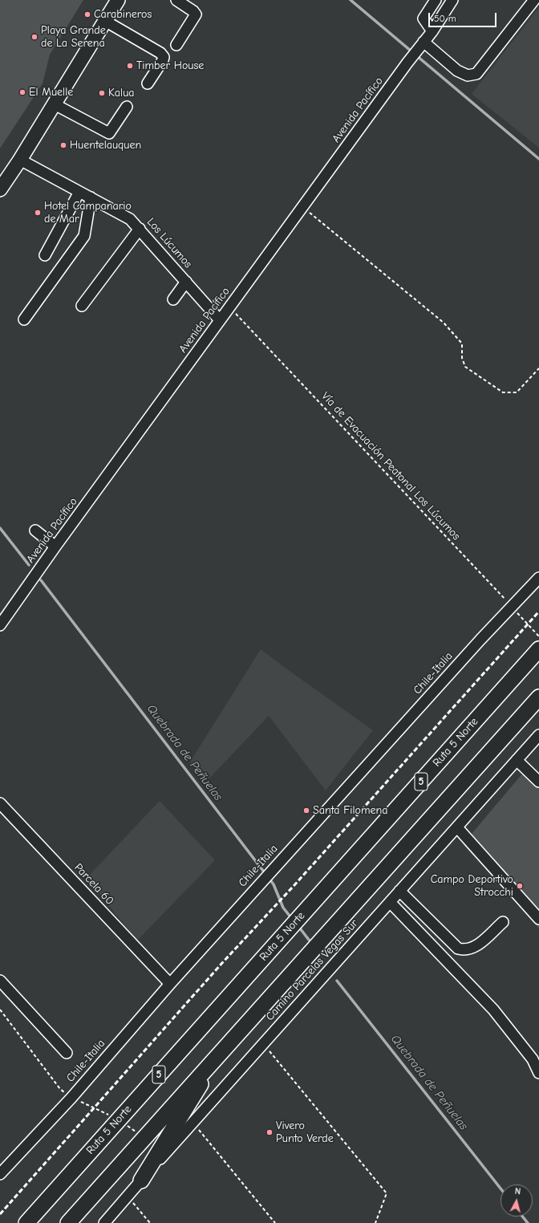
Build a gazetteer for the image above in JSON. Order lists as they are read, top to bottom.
{
  "streets": {
    "highway": ["Ruta 5 Norte", "5"],
    "street": [
      "Avenida Pacífico",
      "Los Lúcumos",
      "Chile-Italia",
      "Parcela 60",
      "Camino Parcelas Vegas Sur"
    ],
    "path": ["Vía de Evacuación Peatonal Los Lúcumos"]
  },
  "crossings": [
    ["Avenida Pacífico", "Los Lúcumos"],
    ["Avenida Pacífico", "Vía de Evacuación Peatonal Los Lúcumos"],
    ["Vía de Evacuación Peatonal Los Lúcumos", "Chile-Italia"],
    ["Chile-Italia", "Parcela 60"]
  ],
  "water": ["Quebrada de Peñuelas"],
  "places": [
    "Carabineros",
    "Playa Grande de La Serena",
    "Timber House",
    "El Muelle",
    "Kalua",
    "Huentelauquen",
    "Hotel Campanario de Mar",
    "Santa Filomena",
    "Campo Deportivo Strocchi",
    "Vivero Punto Verde"
  ],
  "scale_bar": "50 m",
  "north": "top"
}
